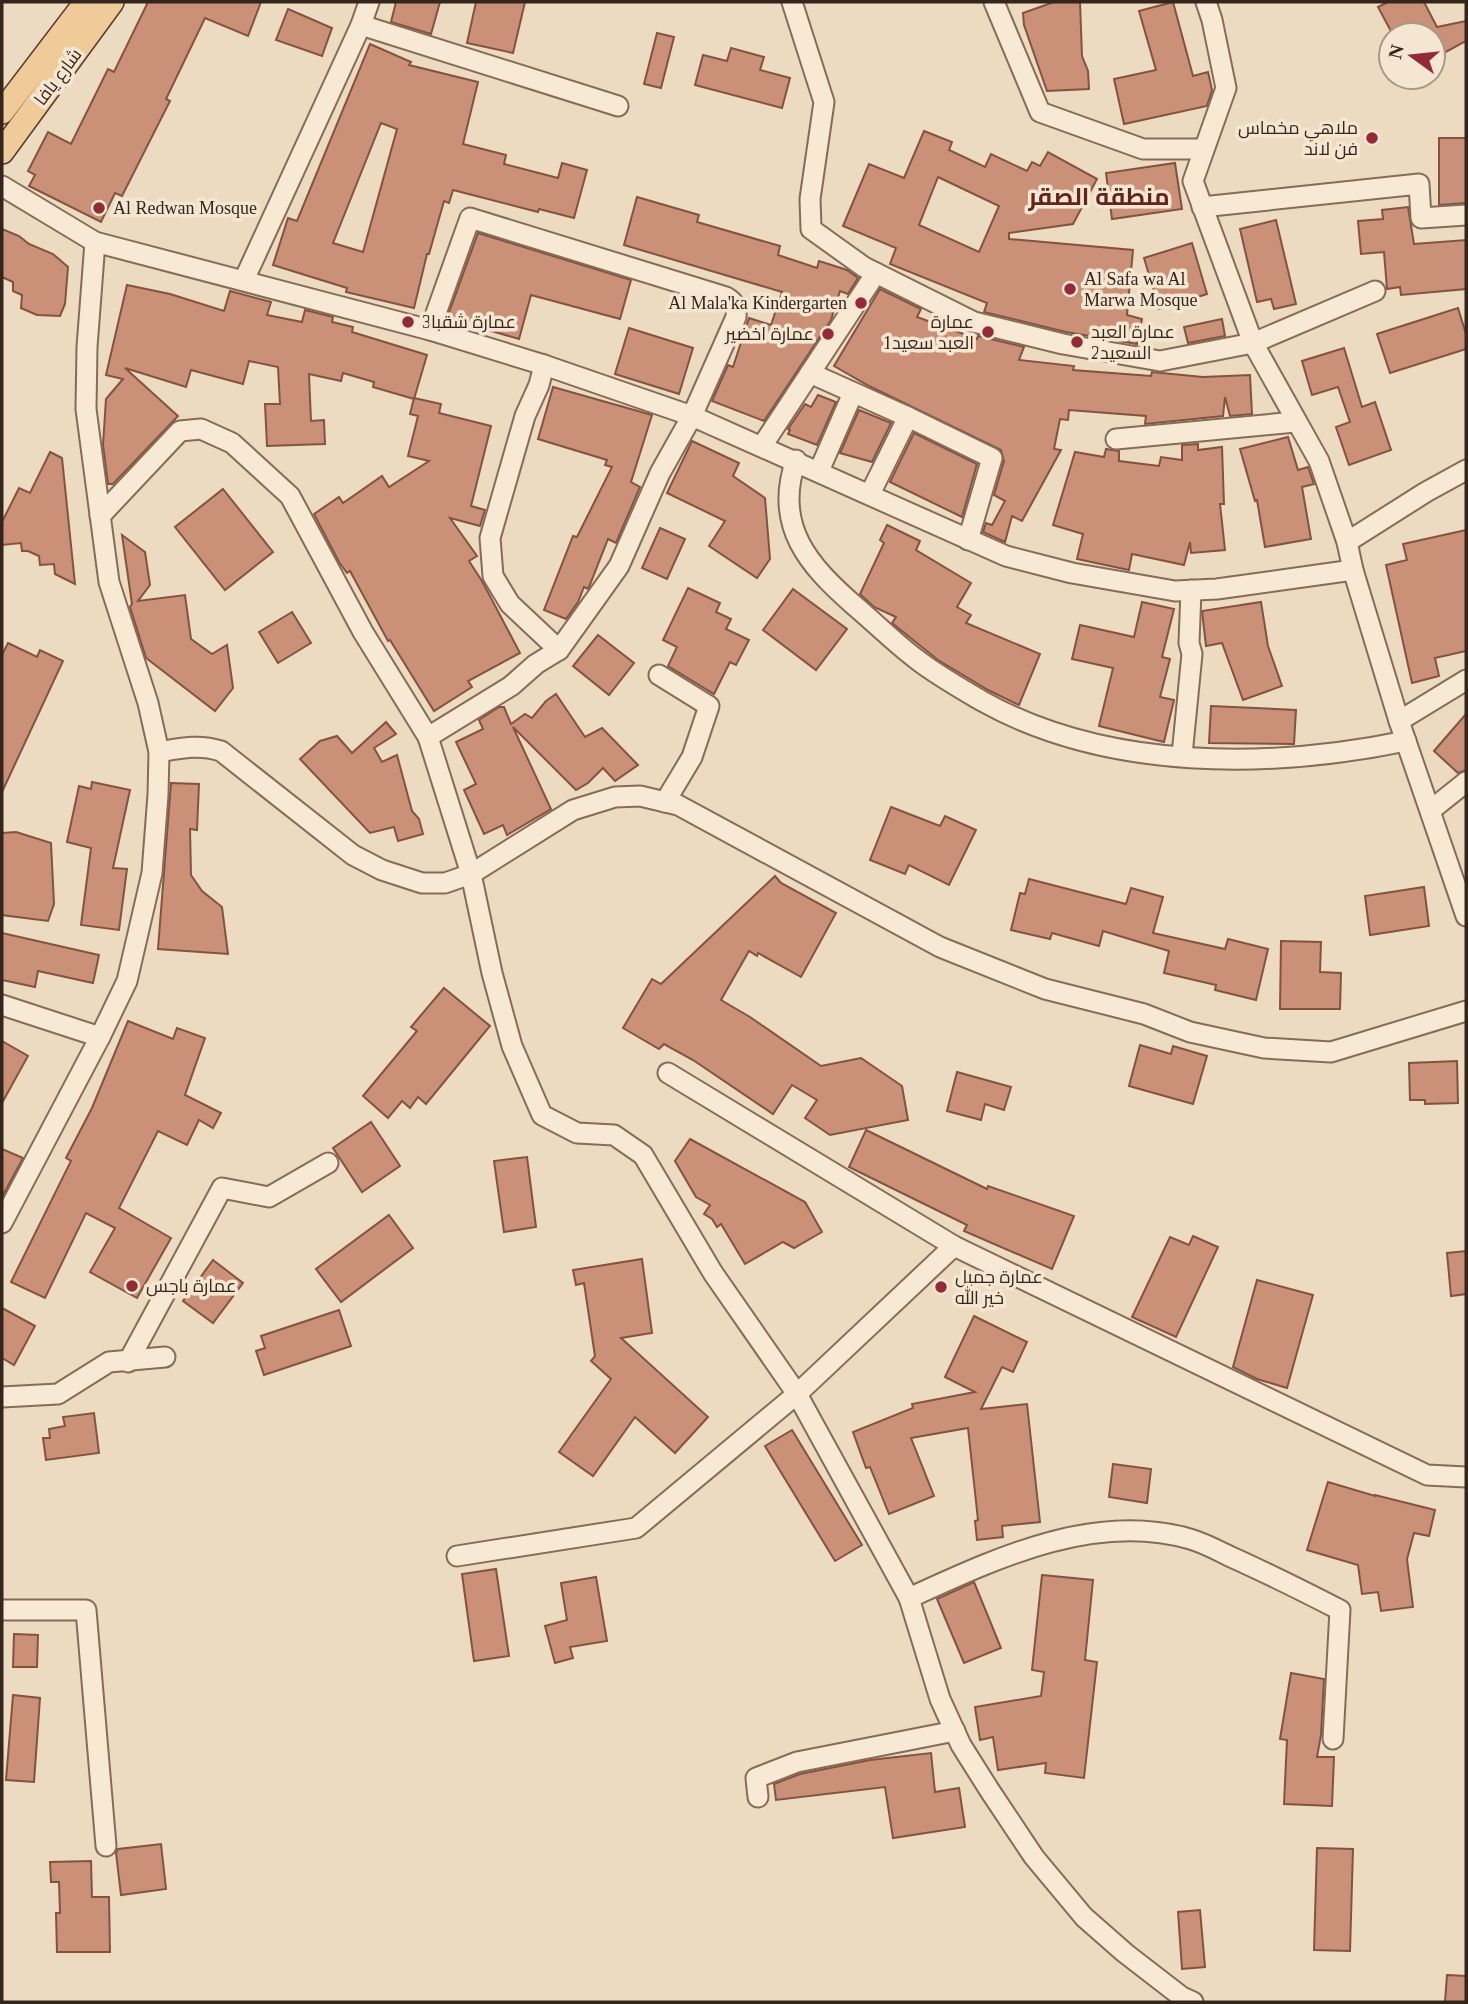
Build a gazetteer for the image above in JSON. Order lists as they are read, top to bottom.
{
  "streets": {
    "main road": ["شارع يافا"]
  },
  "districts": ["منطقة الصقر"],
  "places": [
    "ملاهي مخماس فن لاند",
    "Al Redwan Mosque",
    "Al Safa wa Al Marwa Mosque",
    "Al Mala'ka Kindergarten",
    "عمارة شقبا3",
    "عمارة العبد سعيد1",
    "عمارة اخضير",
    "عمارة العبد السعيد2",
    "عمارة باجس",
    "عمارة جميل خير الله"
  ],
  "north": "left"
}
